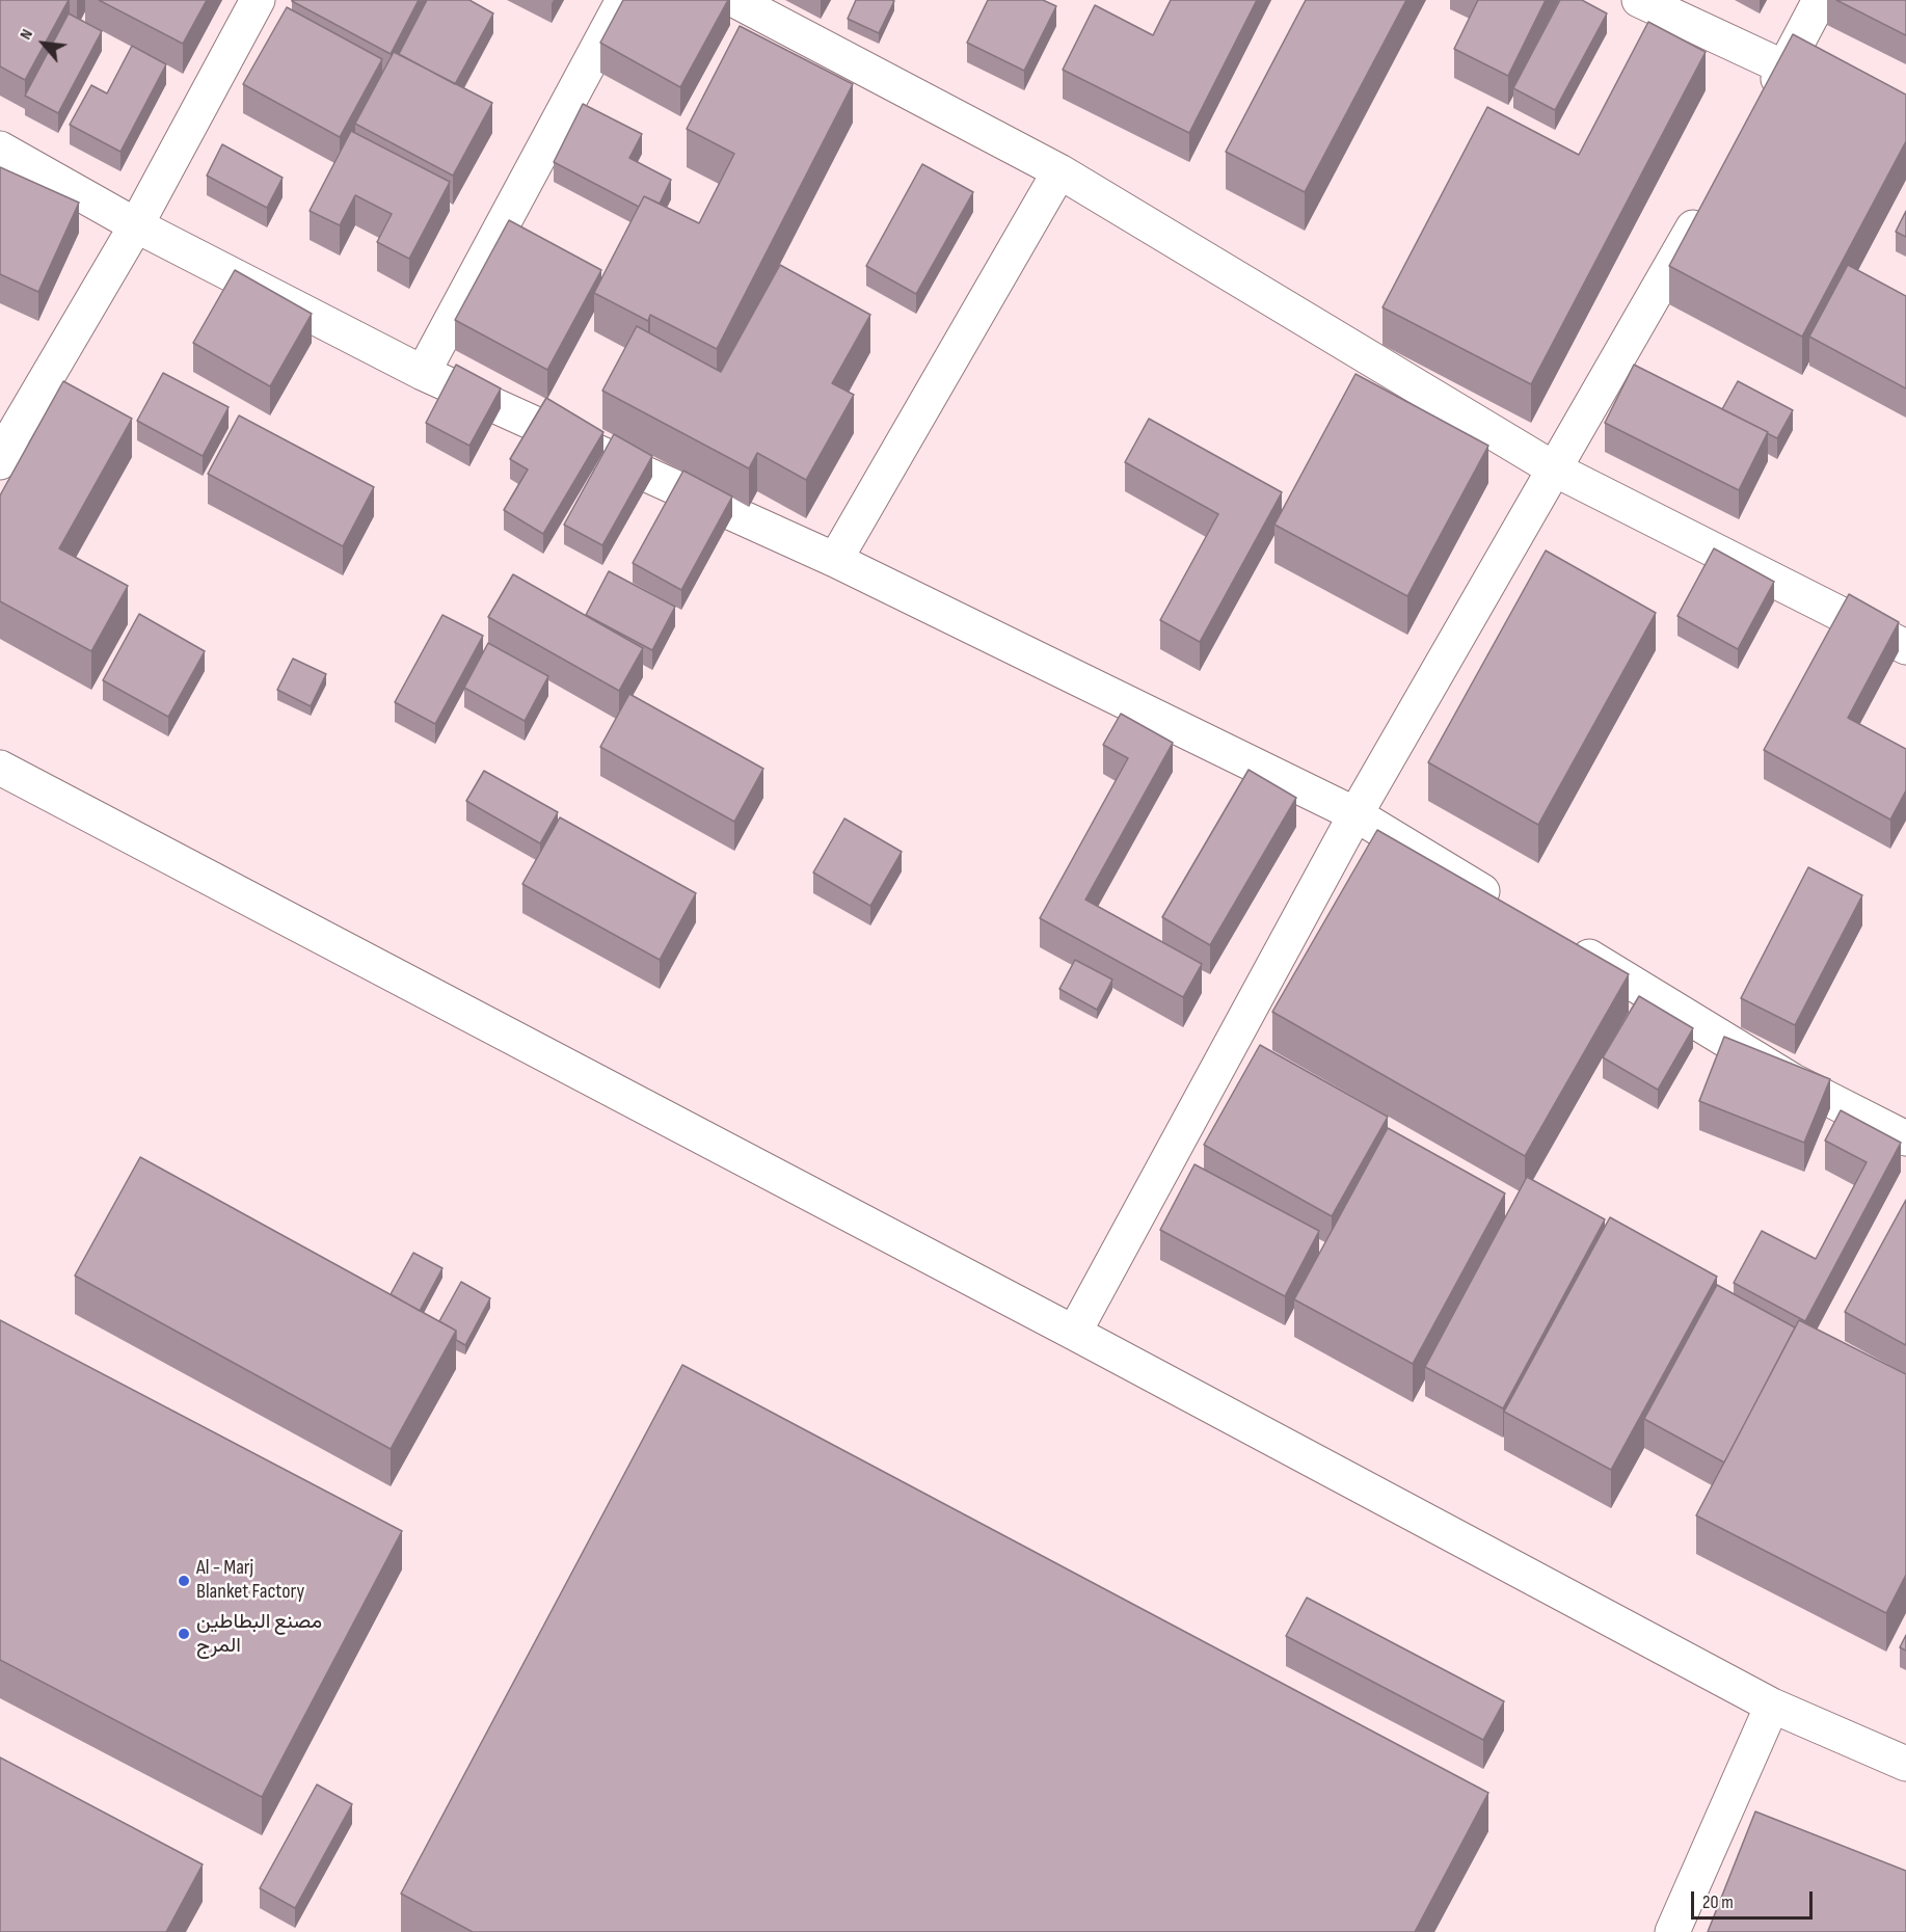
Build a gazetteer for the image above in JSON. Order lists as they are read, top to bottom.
{
  "places": ["Al - Marj Blanket Factory", "مصنع البطاطين المرج"],
  "scale_bar": "20 m",
  "north": "top left"
}
